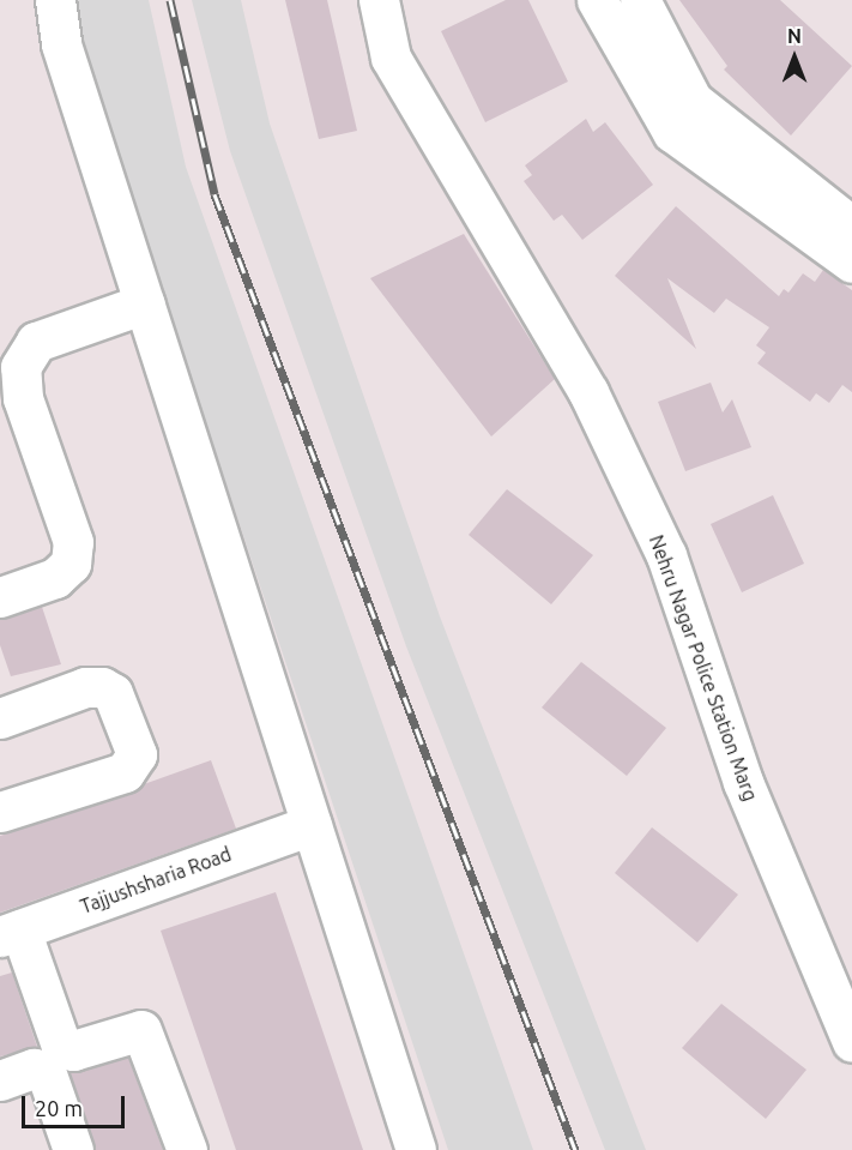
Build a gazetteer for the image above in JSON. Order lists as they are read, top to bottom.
{
  "streets": {
    "street": ["Nehru Nagar Police Station Marg", "Tajjushsharia Road"]
  },
  "scale_bar": "20 m",
  "north": "top"
}
